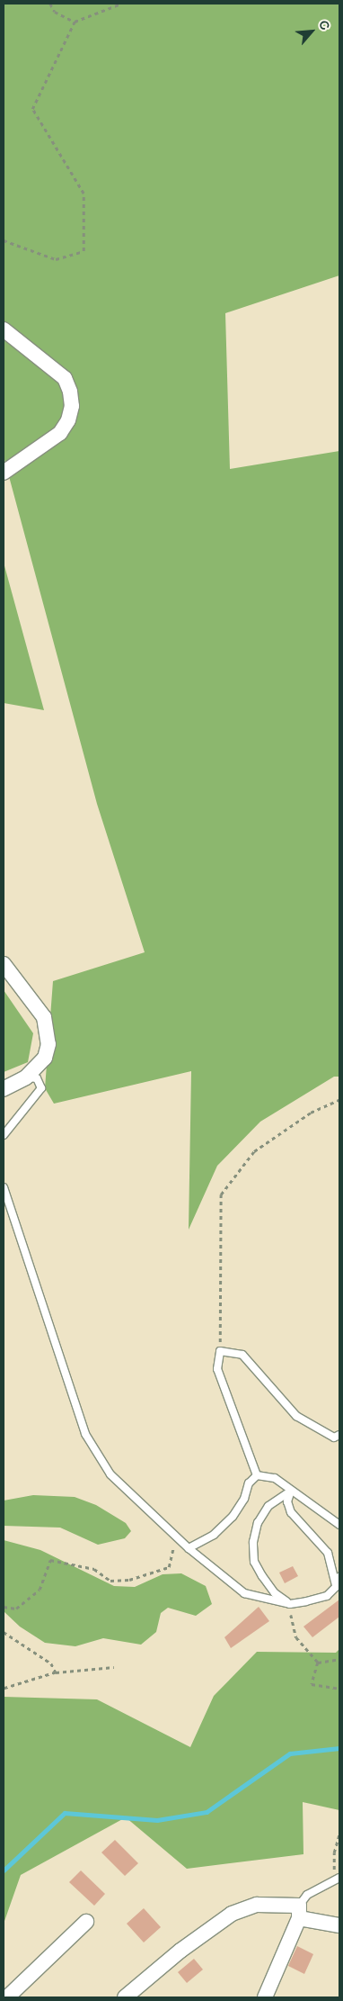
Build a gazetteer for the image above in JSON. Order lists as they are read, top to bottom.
{
  "north": "top right"
}
